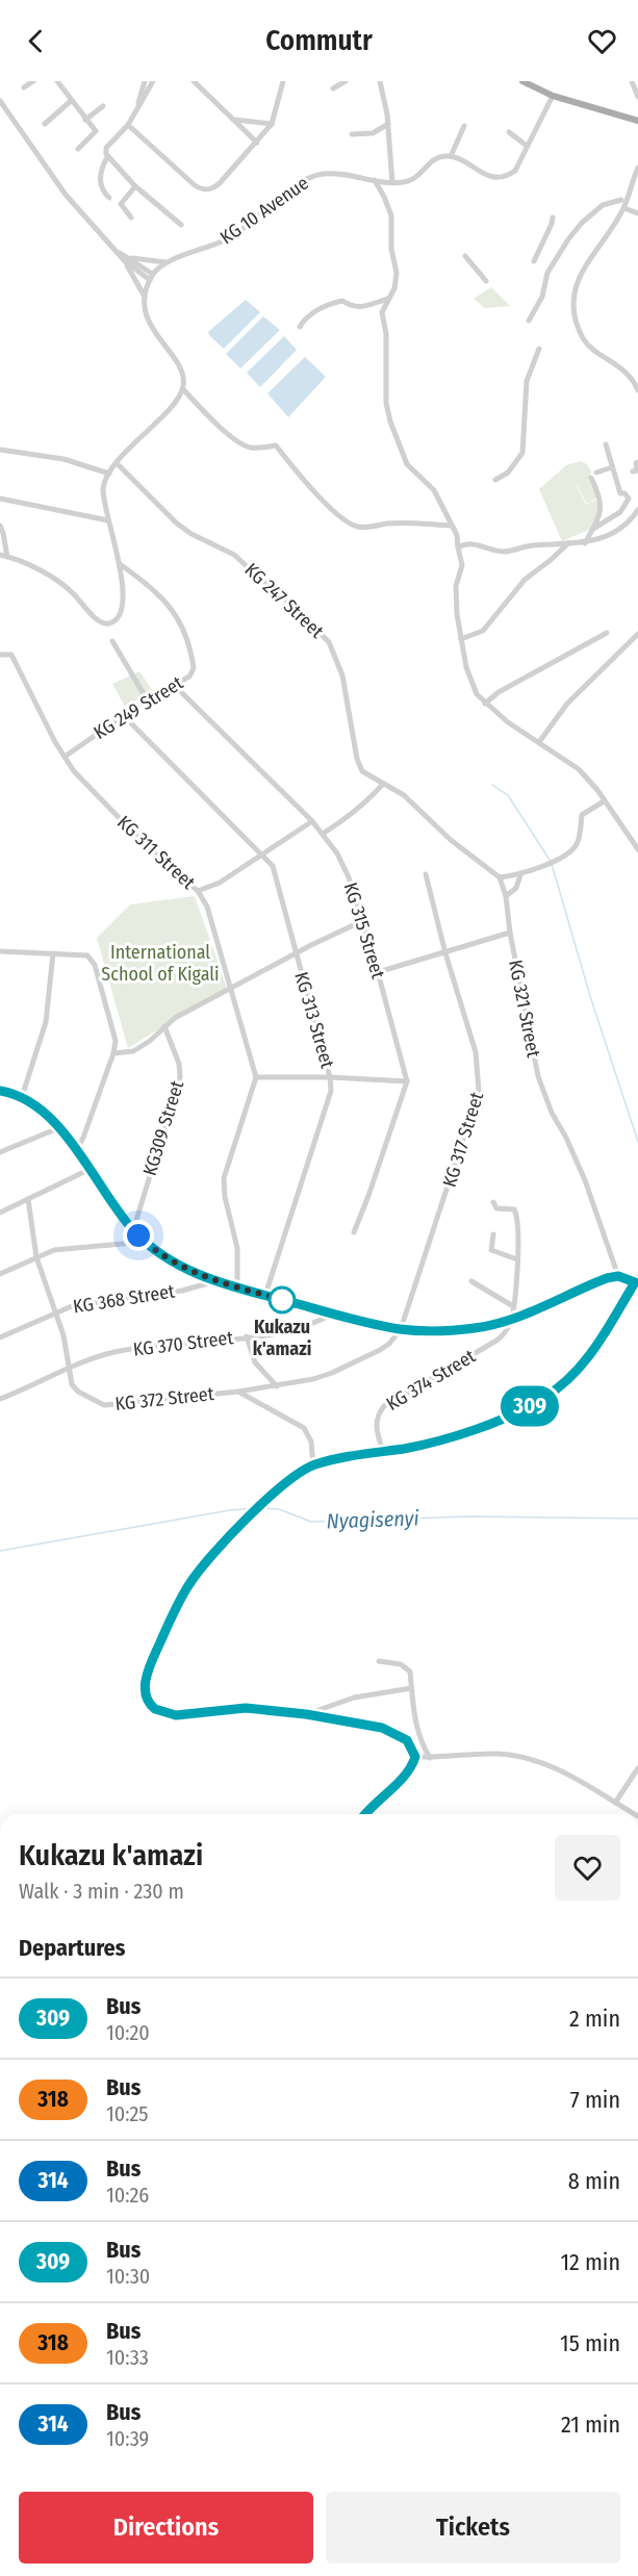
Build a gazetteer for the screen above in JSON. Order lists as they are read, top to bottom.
{
  "streets": {
    "street": [
      "KG 10 Avenue",
      "KG 247 Street",
      "KG 249 Street",
      "KG 311 Street",
      "KG 315 Street",
      "KG 321 Street",
      "KG 313 Street",
      "KG309 Street",
      "KG 317 Street",
      "KG 368 Street",
      "KG 370 Street",
      "KG 374 Street",
      "KG 372 Street"
    ]
  },
  "crossings": [
    ["KG 249 Street", "KG 311 Street"],
    ["KG 249 Street", "KG 315 Street"],
    ["KG 249 Street", "KG 313 Street"],
    ["KG 317 Street", "KG 372 Street"],
    ["KG 368 Street", "KG 372 Street"],
    ["KG 370 Street", "KG 372 Street"]
  ],
  "water": ["Nyagisenyi"],
  "parks": ["International School of Kigali"],
  "places": ["Kukazu k'amazi"],
  "lines": ["bus line 309"],
  "page": {
    "header": "Commutr",
    "on_map": "309",
    "heading": [
      ["Kukazu k'amazi", "Walk · 3 min · 230 m"],
      "Departures"
    ],
    "list": [
      {
        "mark": "309",
        "name": "Bus",
        "note": "10:20",
        "value": "2 min"
      },
      {
        "mark": "318",
        "name": "Bus",
        "note": "10:25",
        "value": "7 min"
      },
      {
        "mark": "314",
        "name": "Bus",
        "note": "10:26",
        "value": "8 min"
      },
      {
        "mark": "309",
        "name": "Bus",
        "note": "10:30",
        "value": "12 min"
      },
      {
        "mark": "318",
        "name": "Bus",
        "note": "10:33",
        "value": "15 min"
      },
      {
        "mark": "314",
        "name": "Bus",
        "note": "10:39",
        "value": "21 min"
      }
    ],
    "buttons": ["Directions", "Tickets"]
  }
}
